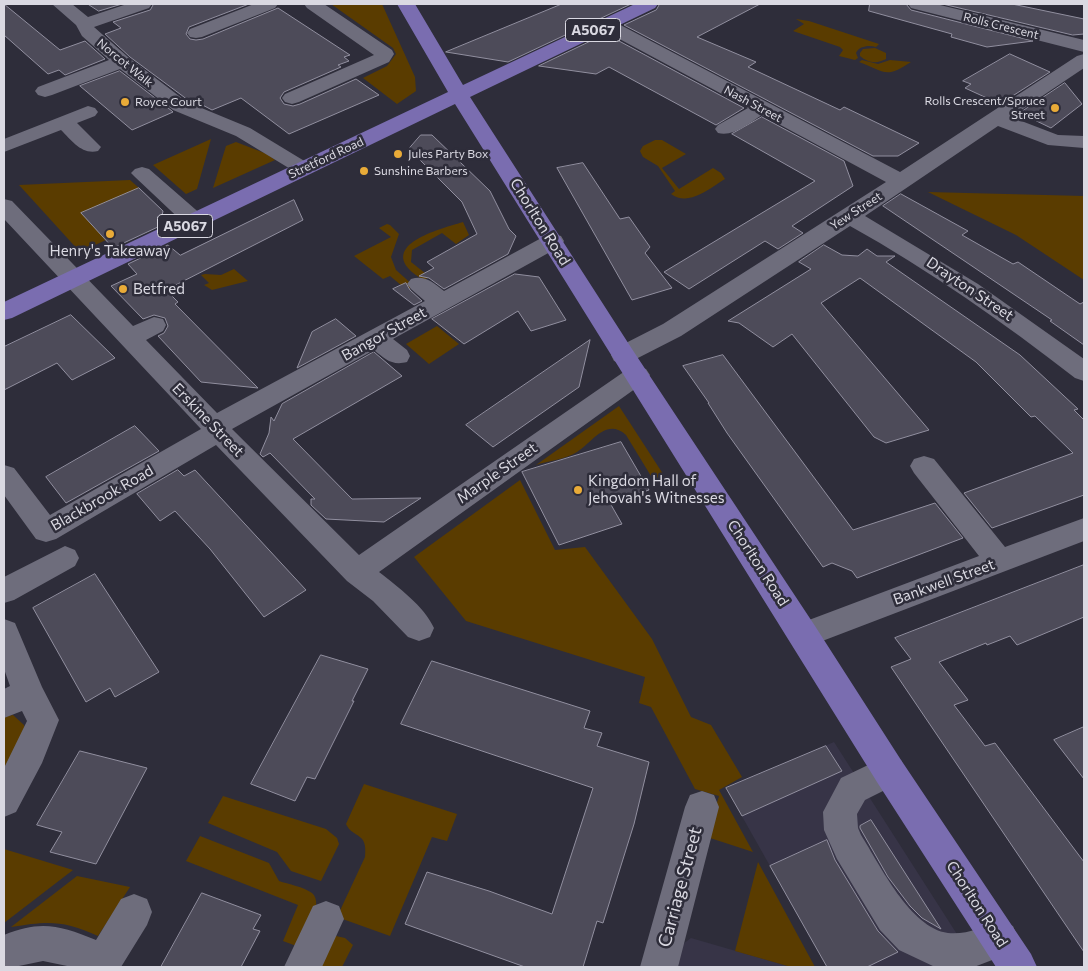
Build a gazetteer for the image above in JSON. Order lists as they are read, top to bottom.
{
  "streets": {
    "main road": ["A5067", "Stretford Road", "Chorlton Road"],
    "street": [
      "Rolls Crescent",
      "Norcot Walk",
      "Nash Street",
      "Yew Street",
      "Drayton Street",
      "Bangor Street",
      "Erskine Street",
      "Marple Street",
      "Blackbrook Road",
      "Bankwell Street",
      "Carriage Street"
    ]
  },
  "crossings": [
    ["Norcot Walk", "Stretford Road"],
    ["Nash Street", "Stretford Road"],
    ["Nash Street", "Yew Street"],
    ["Stretford Road", "Chorlton Road"],
    ["Stretford Road", "Erskine Street"],
    ["Yew Street", "Chorlton Road"],
    ["Yew Street", "Drayton Street"],
    ["Yew Street", "Marple Street"],
    ["Chorlton Road", "Bangor Street"],
    ["Chorlton Road", "Marple Street"],
    ["Chorlton Road", "Bankwell Street"],
    ["Bangor Street", "Erskine Street"],
    ["Bangor Street", "Blackbrook Road"],
    ["Erskine Street", "Marple Street"],
    ["Erskine Street", "Blackbrook Road"]
  ],
  "places": [
    "Royce Court",
    "Rolls Crescent/Spruce Street",
    "Jules Party Box",
    "Sunshine Barbers",
    "Henry's Takeaway",
    "Betfred",
    "Kingdom Hall of Jehovah's Witnesses"
  ]
}
